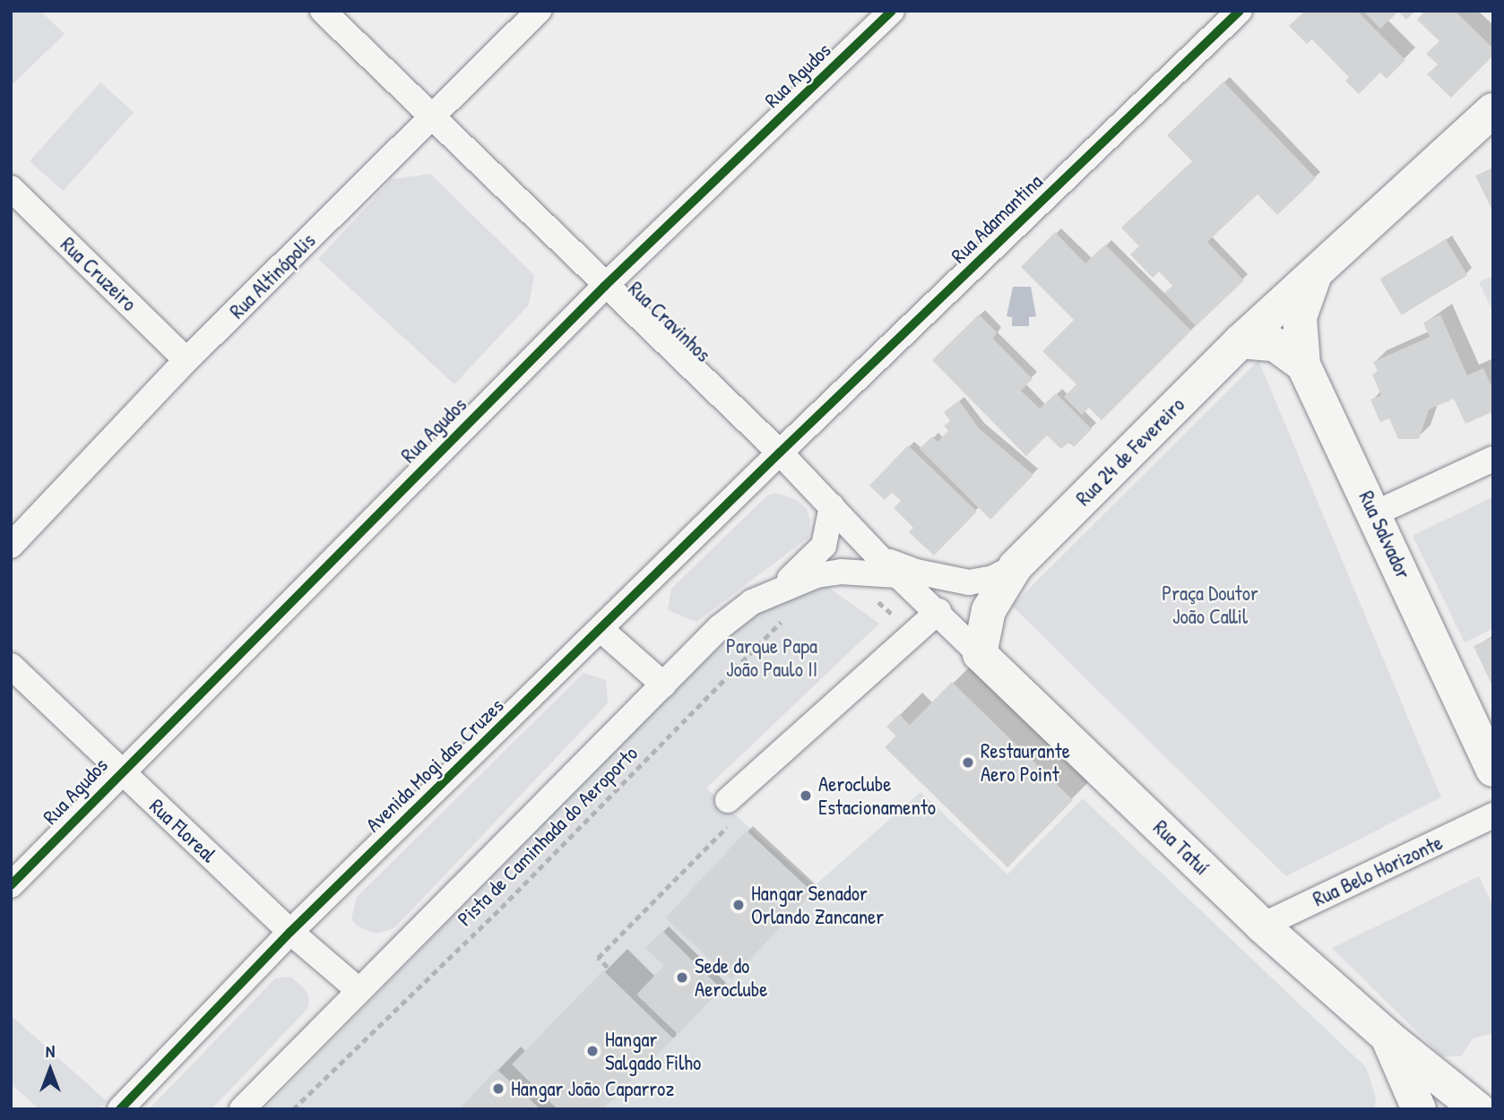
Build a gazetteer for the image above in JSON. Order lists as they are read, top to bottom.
{
  "streets": {
    "main road": ["Rua 24 de Fevereiro", "Rua Salvador", "Rua Tatuí"],
    "street": [
      "Rua Agudos",
      "Rua Adamantina",
      "Rua Cruzeiro",
      "Rua Altinópolis",
      "Rua Cravinhos",
      "Avenida Mogi das Cruzes",
      "Rua Floreal",
      "Rua Belo Horizonte"
    ],
    "path": ["Pista de Caminhada do Aeroporto"]
  },
  "crossings": [
    ["Rua Agudos", "Rua Cravinhos"],
    ["Rua Agudos", "Rua Floreal"],
    ["Rua Adamantina", "Rua Cravinhos"],
    ["Rua Adamantina", "Avenida Mogi das Cruzes"],
    ["Rua Cruzeiro", "Rua Altinópolis"],
    ["Rua Altinópolis", "Rua Cravinhos"],
    ["Rua Cravinhos", "Rua 24 de Fevereiro"],
    ["Rua Cravinhos", "Avenida Mogi das Cruzes"],
    ["Rua Cravinhos", "Rua Tatuí"],
    ["Rua 24 de Fevereiro", "Rua Salvador"],
    ["Rua 24 de Fevereiro", "Rua Tatuí"],
    ["Avenida Mogi das Cruzes", "Rua Floreal"],
    ["Rua Tatuí", "Rua Belo Horizonte"]
  ],
  "parks": ["Praça Doutor João Callil", "Parque Papa João Paulo II"],
  "places": [
    "Restaurante Aero Point",
    "Aeroclube Estacionamento",
    "Hangar Senador Orlando Zancaner",
    "Sede do Aeroclube",
    "Hangar Salgado Filho",
    "Hangar João Caparroz"
  ],
  "north": "top"
}
